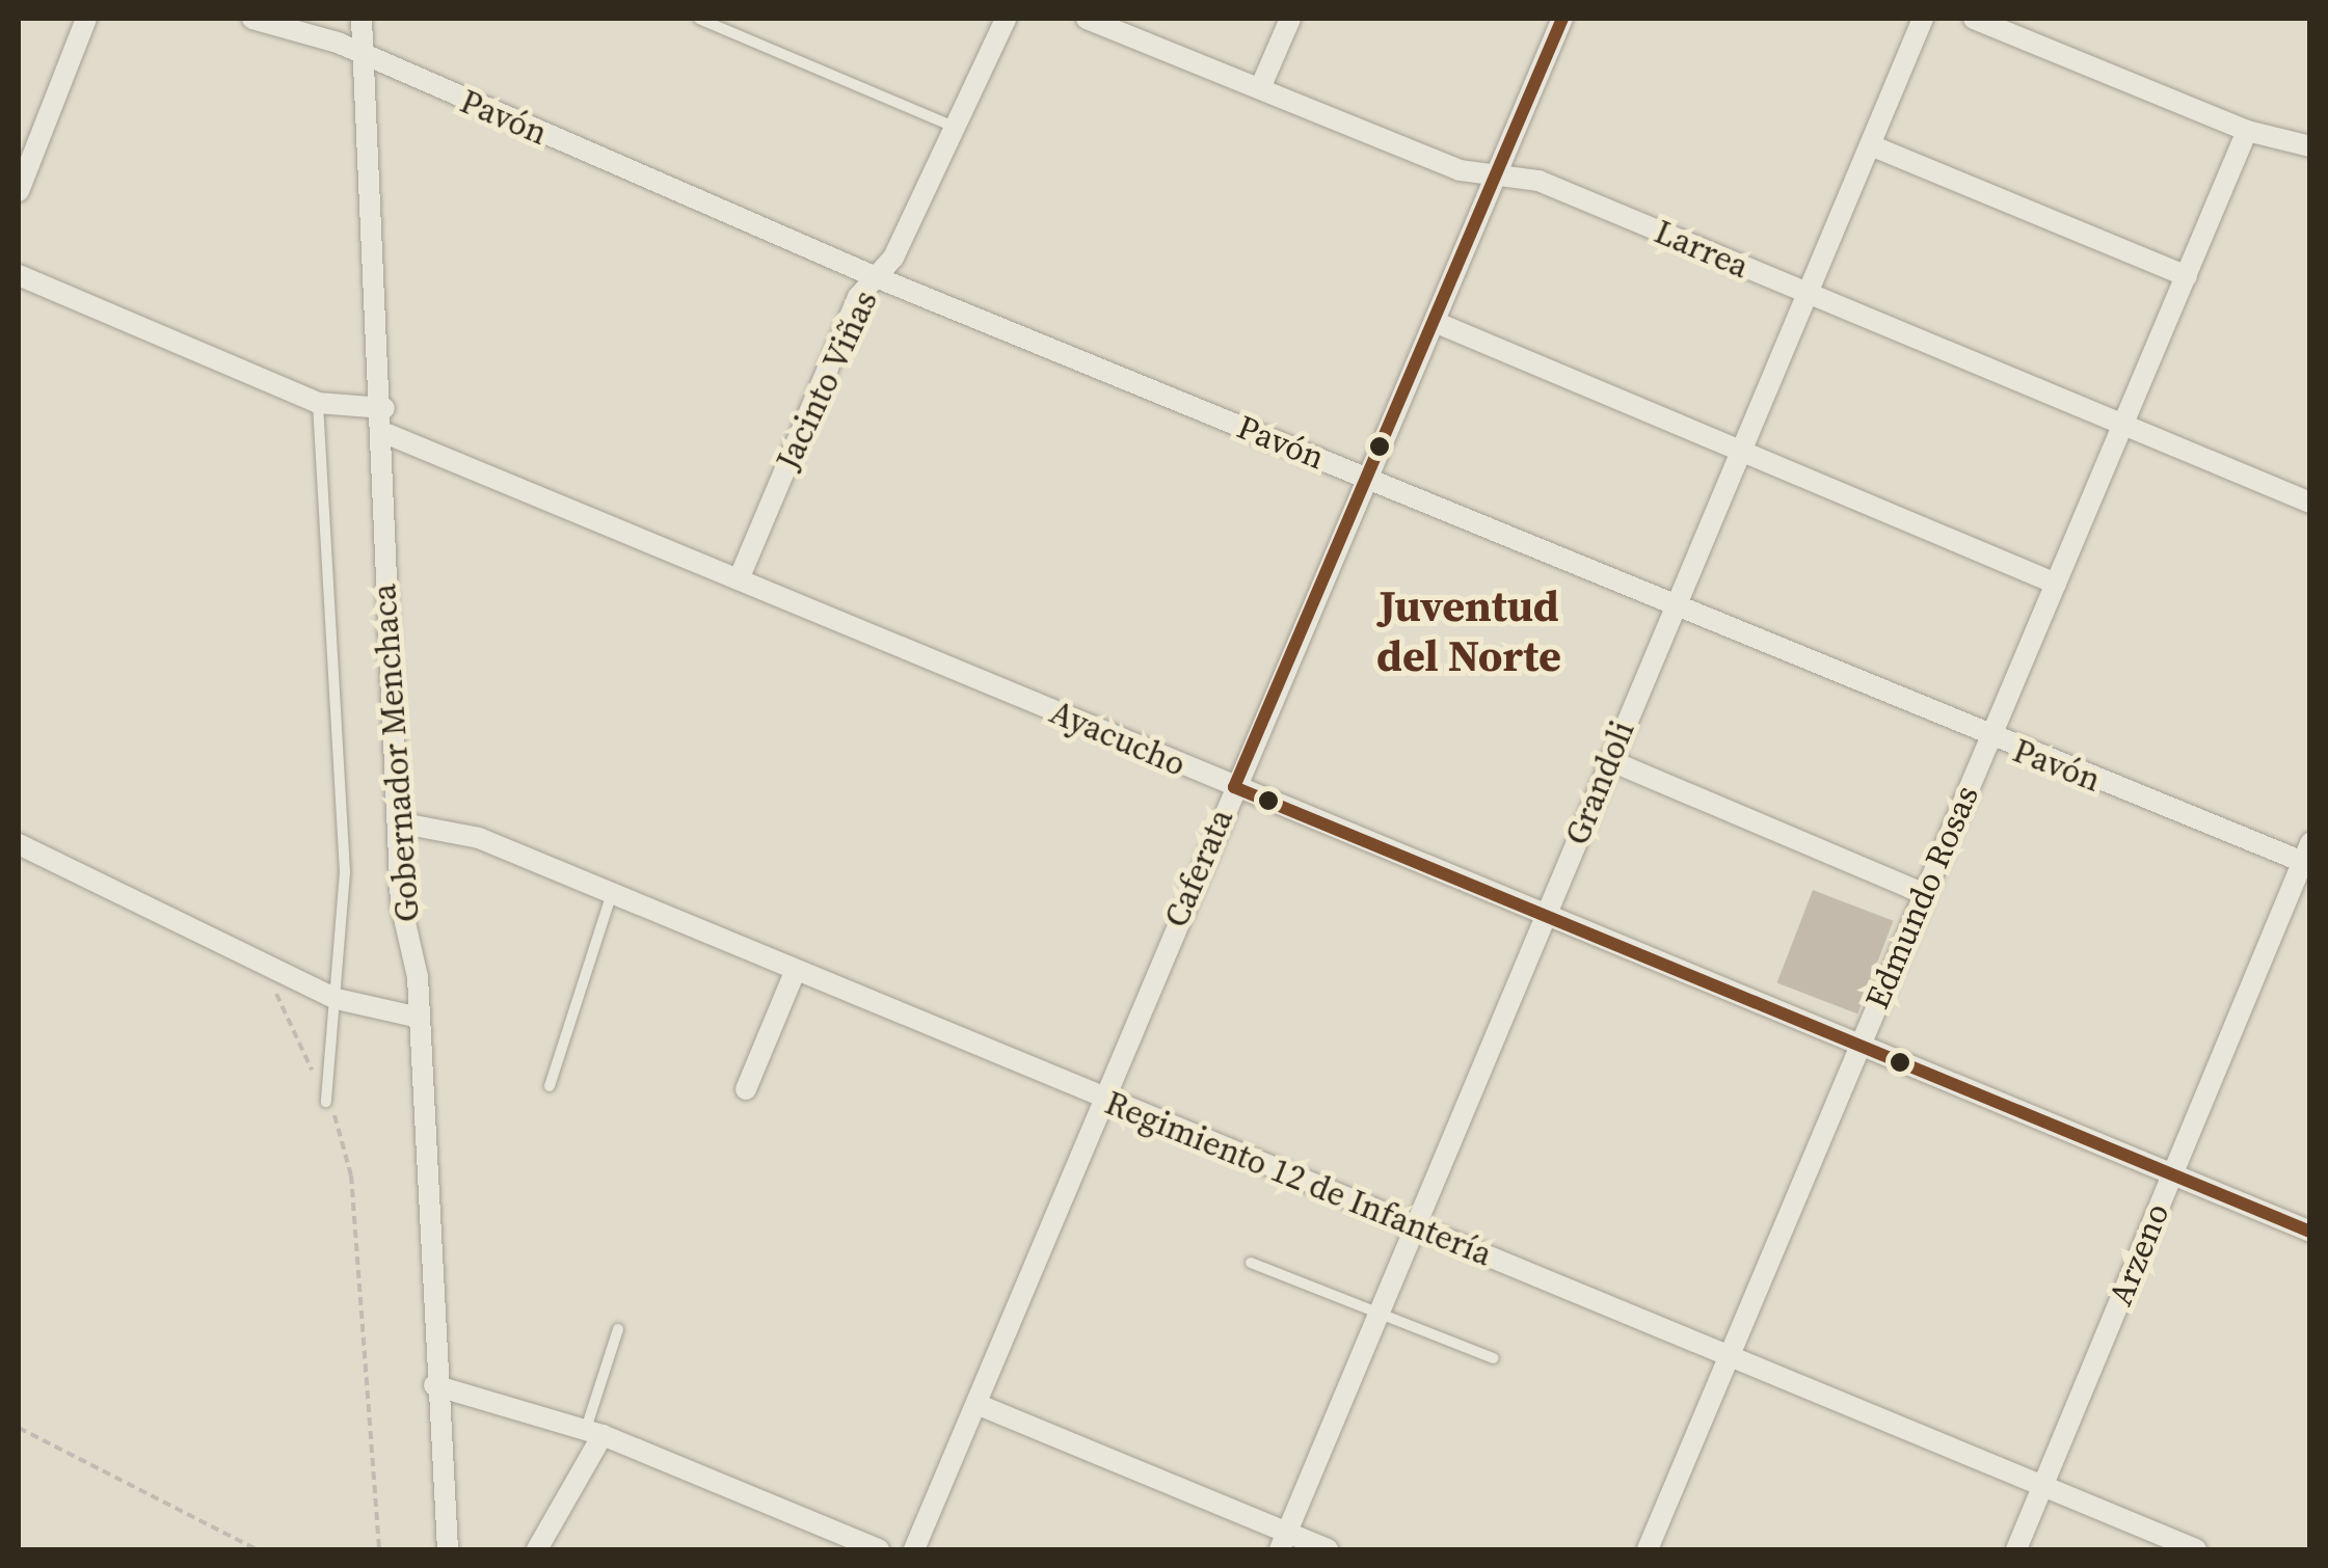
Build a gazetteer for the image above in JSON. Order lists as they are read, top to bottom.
{
  "streets": {
    "street": [
      "Pavón",
      "Larrea",
      "Jacinto Viñas",
      "Ayacucho",
      "Gobernador Menchaca",
      "Grandoli",
      "Caferata",
      "Edmundo Rosas",
      "Regimiento 12 de Infantería",
      "Arzeno"
    ]
  },
  "crossings": [
    ["Pavón", "Jacinto Viñas"],
    ["Pavón", "Gobernador Menchaca"],
    ["Pavón", "Grandoli"],
    ["Pavón", "Caferata"],
    ["Pavón", "Edmundo Rosas"],
    ["Pavón", "Arzeno"],
    ["Larrea", "Grandoli"],
    ["Larrea", "Caferata"],
    ["Larrea", "Edmundo Rosas"],
    ["Jacinto Viñas", "Ayacucho"],
    ["Ayacucho", "Gobernador Menchaca"],
    ["Ayacucho", "Grandoli"],
    ["Ayacucho", "Caferata"],
    ["Ayacucho", "Edmundo Rosas"],
    ["Ayacucho", "Arzeno"],
    ["Gobernador Menchaca", "Regimiento 12 de Infantería"],
    ["Grandoli", "Regimiento 12 de Infantería"],
    ["Caferata", "Regimiento 12 de Infantería"],
    ["Edmundo Rosas", "Regimiento 12 de Infantería"],
    ["Regimiento 12 de Infantería", "Arzeno"]
  ],
  "districts": ["Juventud del Norte"]
}
